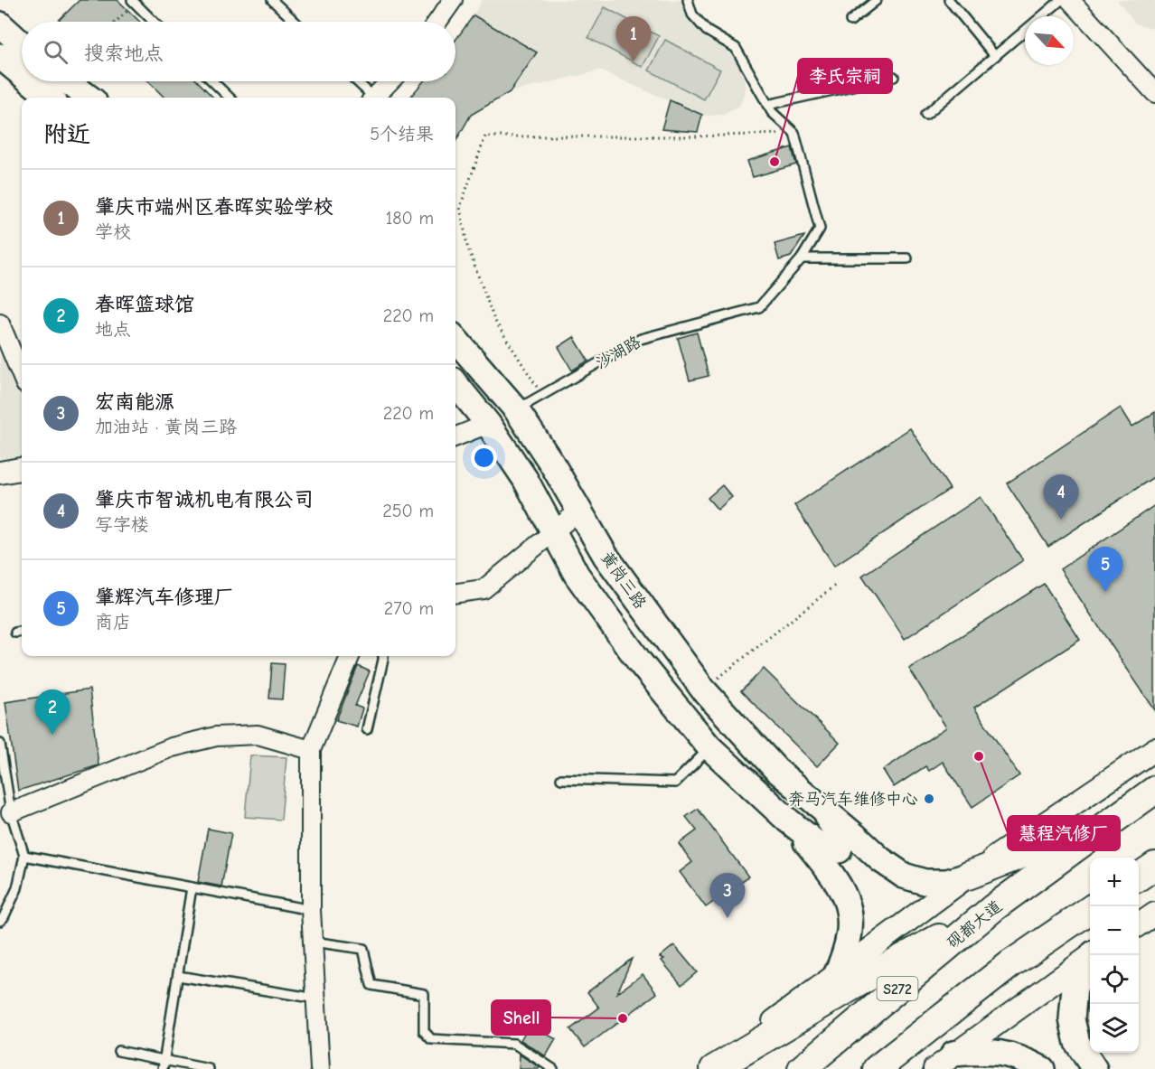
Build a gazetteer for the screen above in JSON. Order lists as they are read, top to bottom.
{
  "streets": {
    "main road": ["黄岗三路", "砚都大道", "S272"],
    "lane": ["沙湖路"]
  },
  "crossings": [
    ["沙湖路", "黄岗三路"]
  ],
  "places": [
    "李氏宗祠",
    "慧程汽修厂",
    "奔马汽车维修中心",
    "Shell"
  ],
  "north": "bottom right",
  "page": {
    "pins": [
      "1",
      "4",
      "5",
      "2",
      "3"
    ],
    "search": "搜索地点",
    "heading": ["附近", "5个结果"],
    "list": [
      {
        "mark": "1",
        "name": "肇庆市端州区春晖实验学校",
        "note": "学校",
        "value": "180 m"
      },
      {
        "mark": "2",
        "name": "春晖篮球馆",
        "note": "地点",
        "value": "220 m"
      },
      {
        "mark": "3",
        "name": "宏南能源",
        "note": "加油站 · 黄岗三路",
        "value": "220 m"
      },
      {
        "mark": "4",
        "name": "肇庆市智诚机电有限公司",
        "note": "写字楼",
        "value": "250 m"
      },
      {
        "mark": "5",
        "name": "肇辉汽车修理厂",
        "note": "商店",
        "value": "270 m"
      }
    ],
    "map_buttons": ["+", "−"]
  }
}
